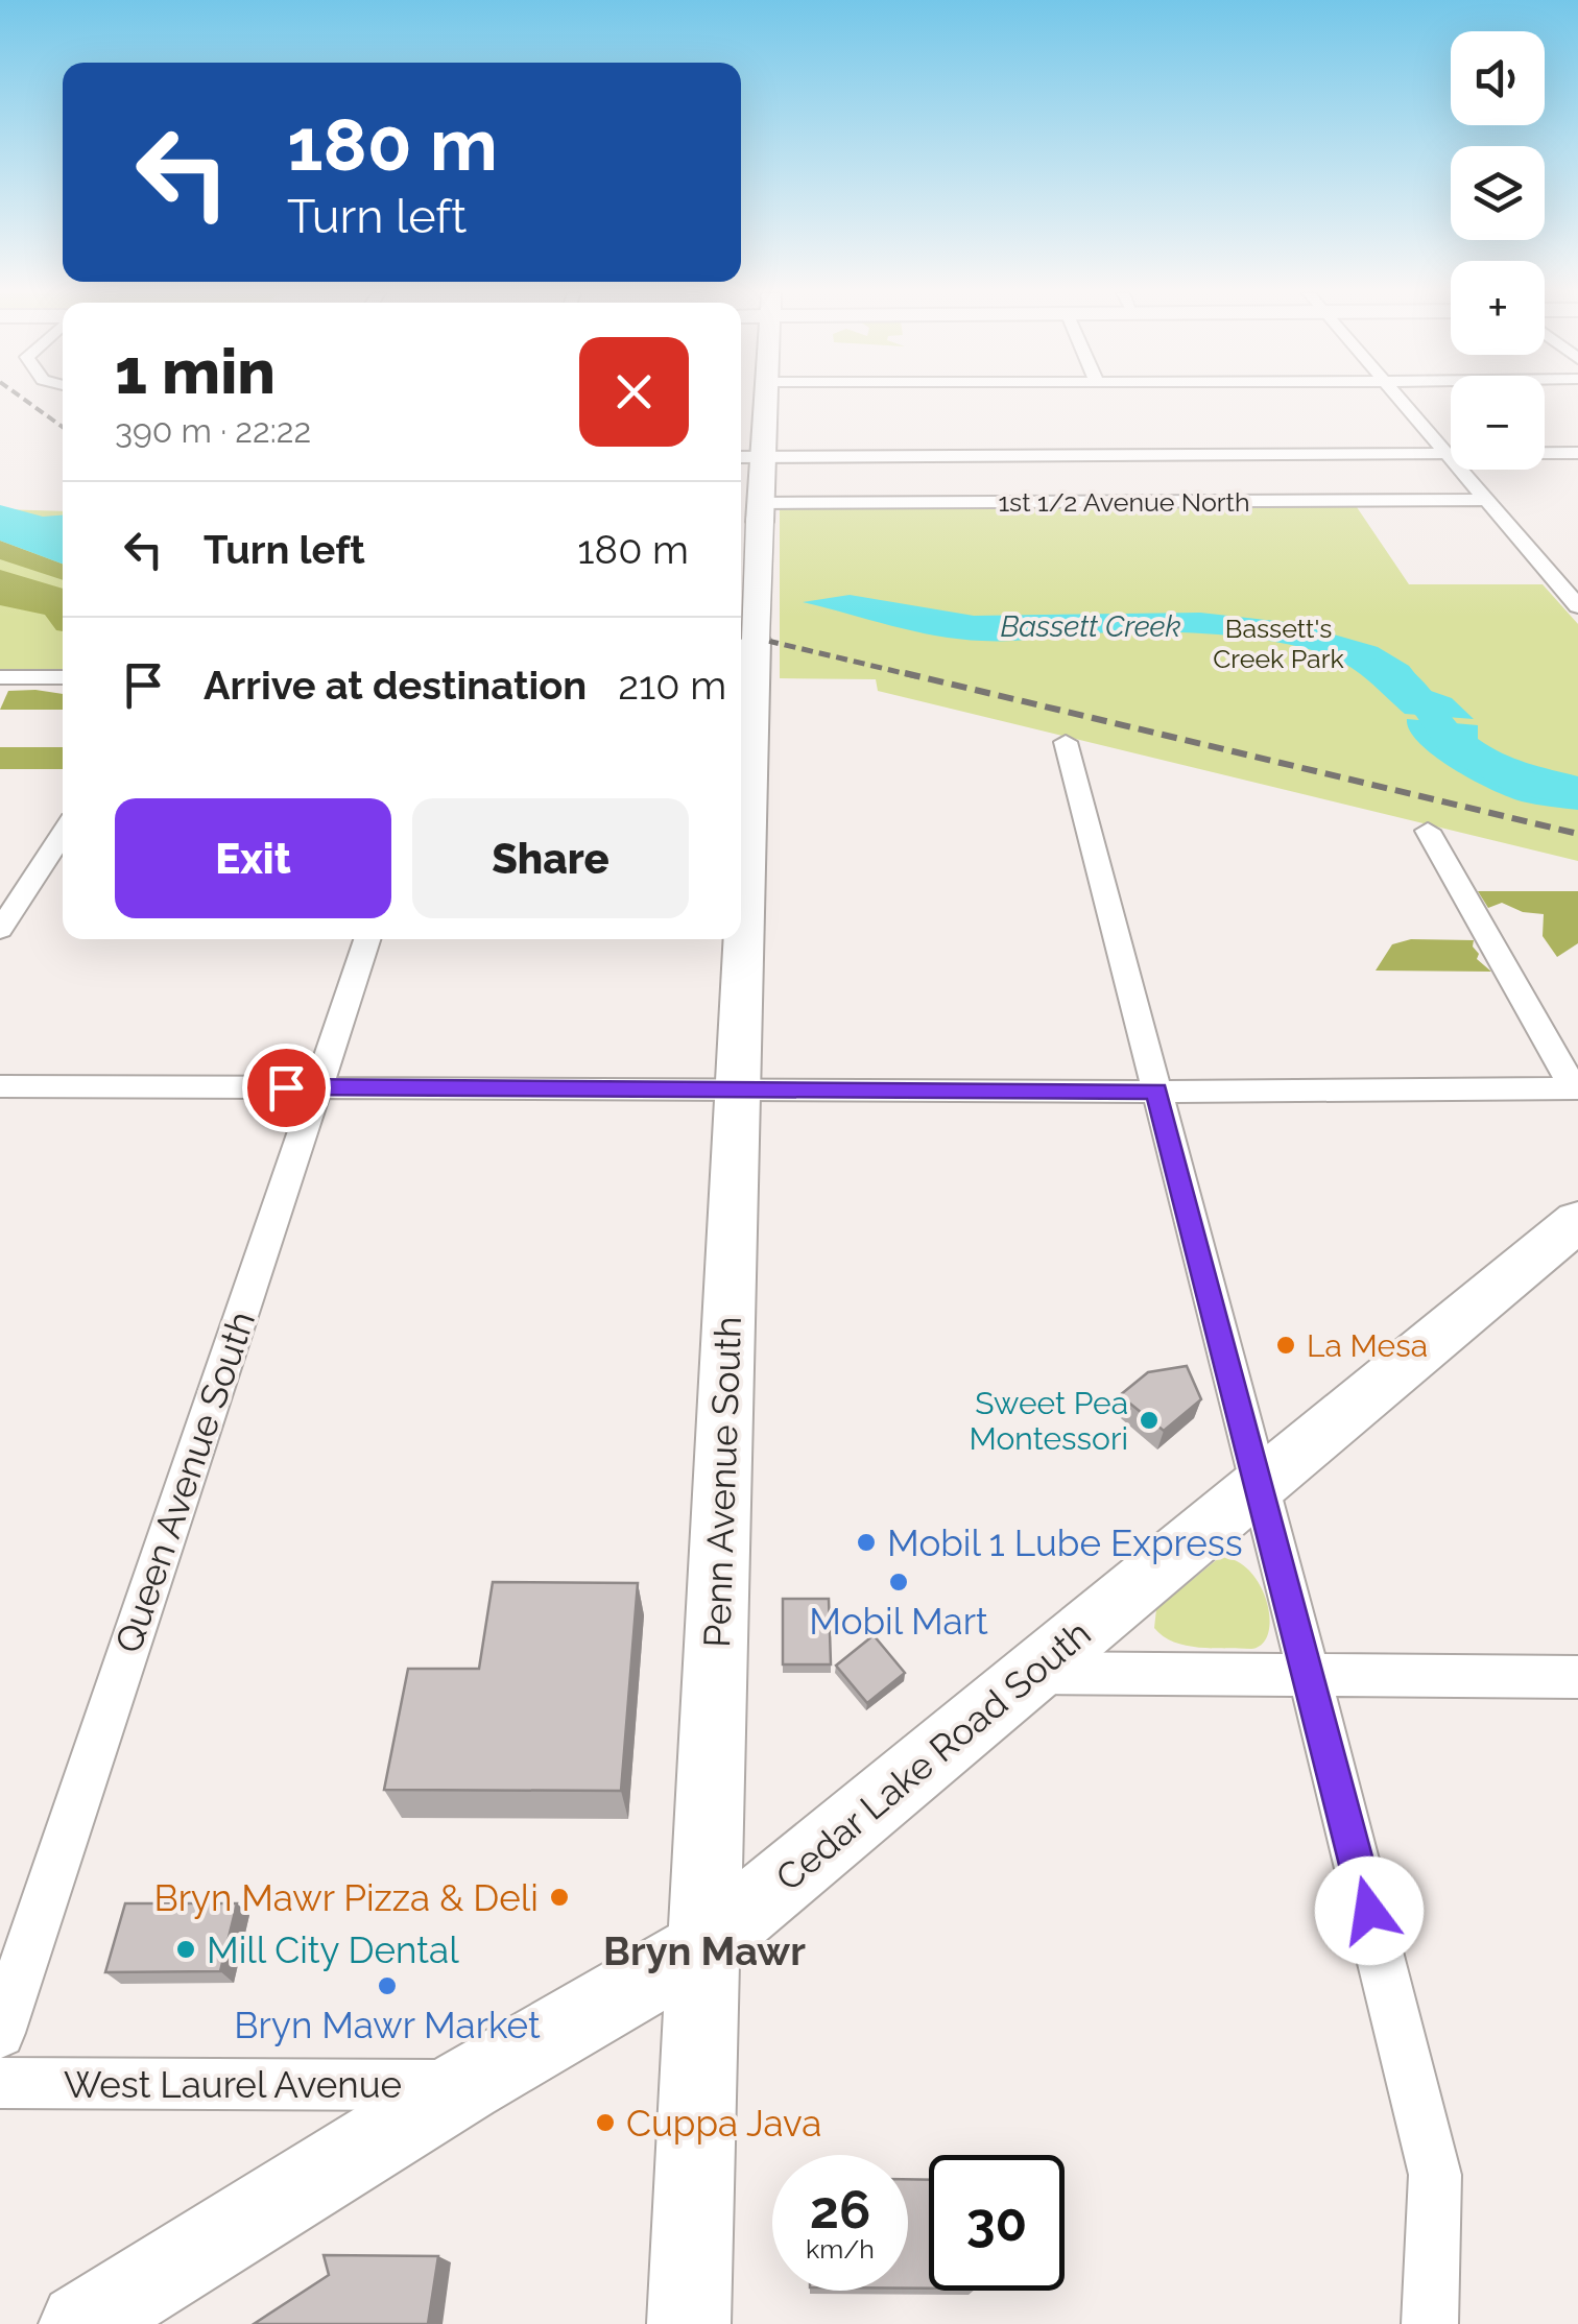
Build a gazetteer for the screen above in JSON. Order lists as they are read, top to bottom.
{
  "streets": {
    "street": [
      "1st 1/2 Avenue North",
      "Queen Avenue South",
      "Penn Avenue South",
      "Cedar Lake Road South",
      "West Laurel Avenue"
    ]
  },
  "crossings": [
    ["1st 1/2 Avenue North", "Penn Avenue South"],
    ["Penn Avenue South", "Cedar Lake Road South"],
    ["Cedar Lake Road South", "West Laurel Avenue"]
  ],
  "districts": ["Bryn Mawr"],
  "water": ["Bassett Creek"],
  "parks": ["Bassett's Creek Park"],
  "places": [
    "La Mesa",
    "Sweet Pea Montessori",
    "Mobil 1 Lube Express",
    "Mobil Mart",
    "Bryn Mawr Pizza & Deli",
    "Mill City Dental",
    "Bryn Mawr Market",
    "Cuppa Java"
  ],
  "page": {
    "map_buttons": ["+", "−"],
    "turn": ["180 m", "Turn left"],
    "heading": ["1 min", "390 m · 22:22"],
    "list": [
      {
        "name": "Turn left",
        "value": "180 m"
      },
      {
        "name": "Arrive at destination",
        "value": "210 m"
      }
    ],
    "buttons": ["Exit", "Share"],
    "speed": "26 km/h",
    "limit": "30"
  }
}
